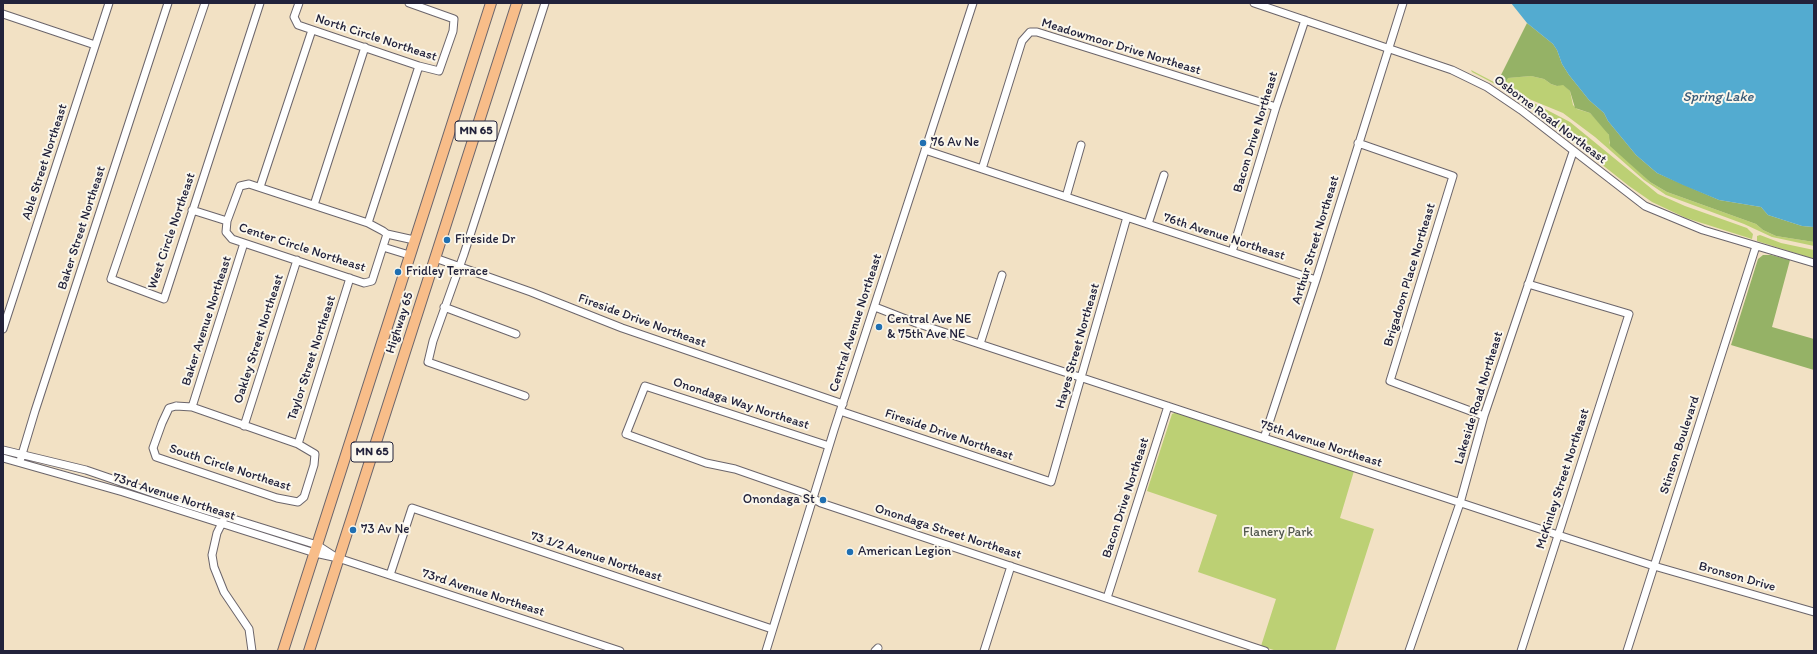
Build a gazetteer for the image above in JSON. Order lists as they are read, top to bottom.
{
  "streets": {
    "highway": ["MN 65", "Highway 65"],
    "street": [
      "North Circle Northeast",
      "Meadowmoor Drive Northeast",
      "Osborne Road Northeast",
      "Bacon Drive Northeast",
      "Able Street Northeast",
      "Baker Street Northeast",
      "West Circle Northeast",
      "76th Avenue Northeast",
      "Arthur Street Northeast",
      "Center Circle Northeast",
      "Brigadoon Place Northeast",
      "Baker Avenue Northeast",
      "Fireside Drive Northeast",
      "Central Avenue Northeast",
      "Oakley Street Northeast",
      "Hayes Street Northeast",
      "Taylor Street Northeast",
      "Lakeside Road Northeast",
      "Onondaga Way Northeast",
      "75th Avenue Northeast",
      "Stinson Boulevard",
      "South Circle Northeast",
      "McKinley Street Northeast",
      "73rd Avenue Northeast",
      "Onondaga Street Northeast",
      "73 1/2 Avenue Northeast",
      "Bronson Drive"
    ]
  },
  "crossings": [
    ["Meadowmoor Drive Northeast", "Bacon Drive Northeast"],
    ["Meadowmoor Drive Northeast", "76th Avenue Northeast"],
    ["Osborne Road Northeast", "Bacon Drive Northeast"],
    ["Osborne Road Northeast", "Arthur Street Northeast"],
    ["Osborne Road Northeast", "Lakeside Road Northeast"],
    ["Osborne Road Northeast", "Stinson Boulevard"],
    ["Bacon Drive Northeast", "76th Avenue Northeast"],
    ["Bacon Drive Northeast", "75th Avenue Northeast"],
    ["Bacon Drive Northeast", "Onondaga Street Northeast"],
    ["Baker Street Northeast", "73rd Avenue Northeast"],
    ["West Circle Northeast", "Center Circle Northeast"],
    ["76th Avenue Northeast", "Arthur Street Northeast"],
    ["76th Avenue Northeast", "Central Avenue Northeast"],
    ["76th Avenue Northeast", "Hayes Street Northeast"],
    ["Arthur Street Northeast", "Brigadoon Place Northeast"],
    ["Arthur Street Northeast", "75th Avenue Northeast"],
    ["Center Circle Northeast", "Baker Avenue Northeast"],
    ["Center Circle Northeast", "Highway 65"],
    ["Center Circle Northeast", "Oakley Street Northeast"],
    ["Center Circle Northeast", "Taylor Street Northeast"],
    ["Brigadoon Place Northeast", "Lakeside Road Northeast"],
    ["Baker Avenue Northeast", "South Circle Northeast"],
    ["Fireside Drive Northeast", "Highway 65"],
    ["Fireside Drive Northeast", "Central Avenue Northeast"],
    ["Fireside Drive Northeast", "Hayes Street Northeast"],
    ["Highway 65", "73rd Avenue Northeast"],
    ["Central Avenue Northeast", "Onondaga Way Northeast"],
    ["Central Avenue Northeast", "75th Avenue Northeast"],
    ["Central Avenue Northeast", "Onondaga Street Northeast"],
    ["Central Avenue Northeast", "73 1/2 Avenue Northeast"],
    ["Oakley Street Northeast", "South Circle Northeast"],
    ["Hayes Street Northeast", "75th Avenue Northeast"],
    ["Taylor Street Northeast", "South Circle Northeast"],
    ["Lakeside Road Northeast", "75th Avenue Northeast"],
    ["Lakeside Road Northeast", "McKinley Street Northeast"],
    ["Onondaga Way Northeast", "Onondaga Street Northeast"],
    ["75th Avenue Northeast", "Stinson Boulevard"],
    ["75th Avenue Northeast", "McKinley Street Northeast"],
    ["75th Avenue Northeast", "Bronson Drive"],
    ["Stinson Boulevard", "Bronson Drive"],
    ["73rd Avenue Northeast", "73 1/2 Avenue Northeast"]
  ],
  "water": ["Spring Lake"],
  "parks": ["Flanery Park"],
  "places": [
    "76 Av Ne",
    "Fireside Dr",
    "Fridley Terrace",
    "Central Ave NE & 75th Ave NE",
    "Onondaga St",
    "73 Av Ne",
    "American Legion"
  ]
}
